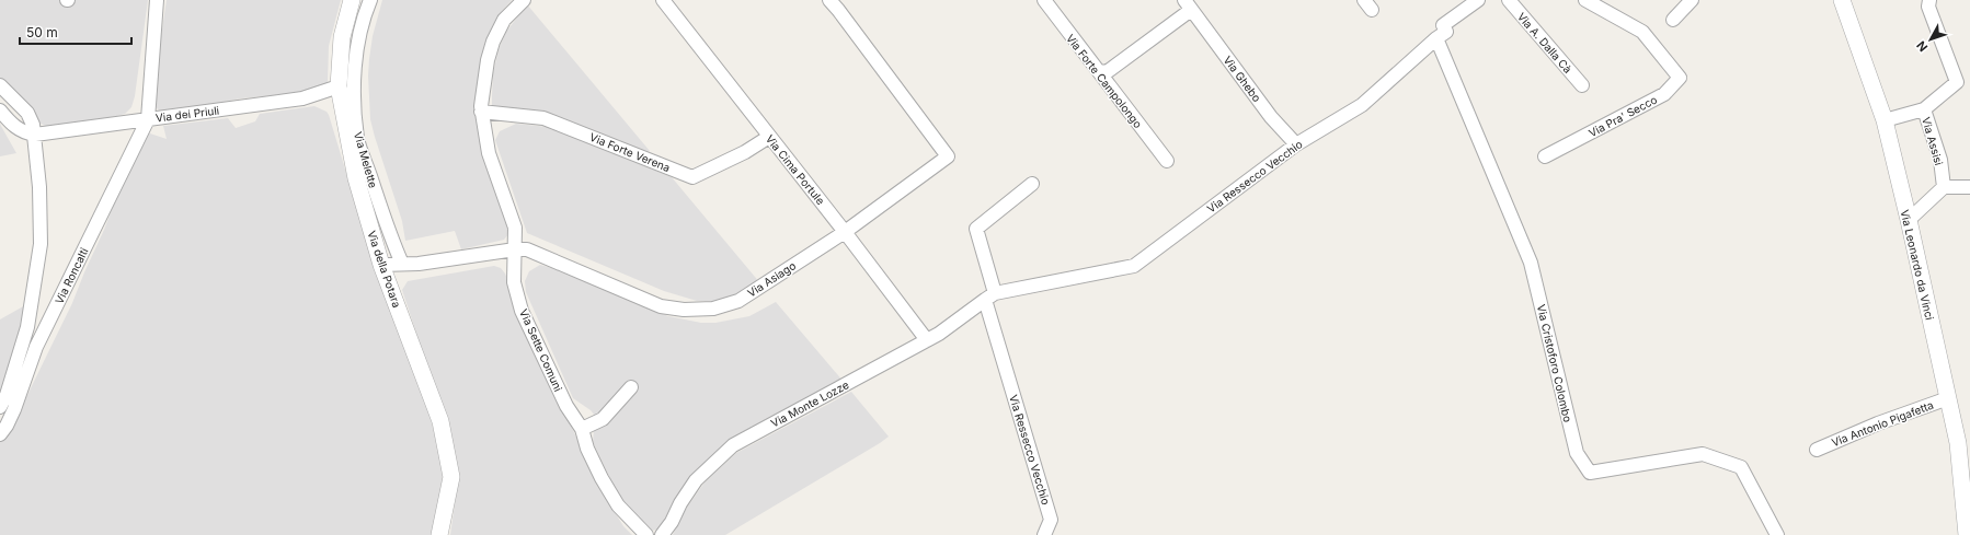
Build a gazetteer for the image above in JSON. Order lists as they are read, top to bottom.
{
  "streets": {
    "street": [
      "Via A. Dalla Cà",
      "Via Ghebo",
      "Via Forte Campolongo",
      "Via dei Priuli",
      "Via Pra' Secco",
      "Via Assisi",
      "Via Forte Verena",
      "Via Melette",
      "Via Cima Portule",
      "Via Ressecco Vecchio",
      "Via Leonardo da Vinci",
      "Via della Potara",
      "Via Roncalti",
      "Via Asiago",
      "Via Sette Comuni",
      "Via Cristoforo Colombo",
      "Via Monte Lozze",
      "Via Antonio Pigafetta"
    ]
  },
  "crossings": [
    ["Via Ghebo", "Via Forte Campolongo"],
    ["Via Ghebo", "Via Ressecco Vecchio"],
    ["Via dei Priuli", "Via della Potara"],
    ["Via dei Priuli", "Via Roncalti"],
    ["Via Assisi", "Via Leonardo da Vinci"],
    ["Via Forte Verena", "Via Cima Portule"],
    ["Via Forte Verena", "Via Sette Comuni"],
    ["Via Melette", "Via Asiago"],
    ["Via Cima Portule", "Via Asiago"],
    ["Via Cima Portule", "Via Monte Lozze"],
    ["Via Ressecco Vecchio", "Via Cristoforo Colombo"],
    ["Via Ressecco Vecchio", "Via Monte Lozze"],
    ["Via Leonardo da Vinci", "Via Antonio Pigafetta"],
    ["Via della Potara", "Via Asiago"],
    ["Via Asiago", "Via Sette Comuni"]
  ],
  "scale_bar": "50 m",
  "north": "bottom left"
}
